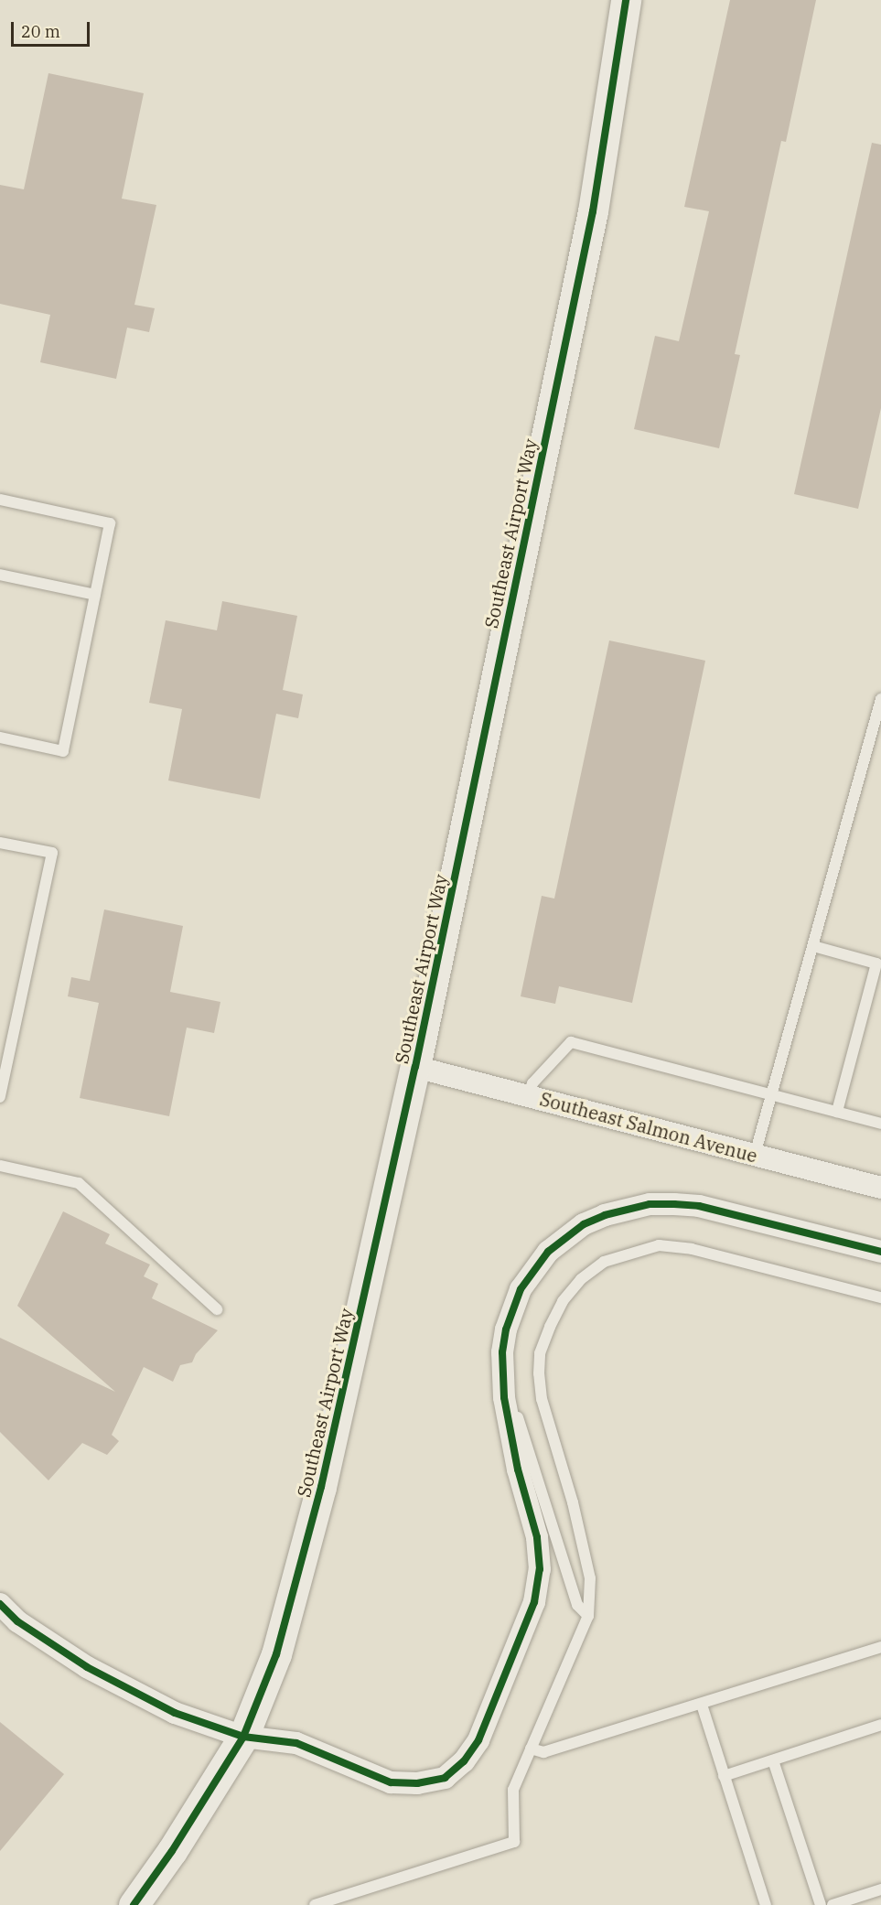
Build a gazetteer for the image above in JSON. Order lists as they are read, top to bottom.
{
  "streets": {
    "main road": ["Southeast Airport Way"],
    "street": ["Southeast Salmon Avenue"]
  },
  "crossings": [
    ["Southeast Airport Way", "Southeast Salmon Avenue"]
  ],
  "scale_bar": "20 m"
}
